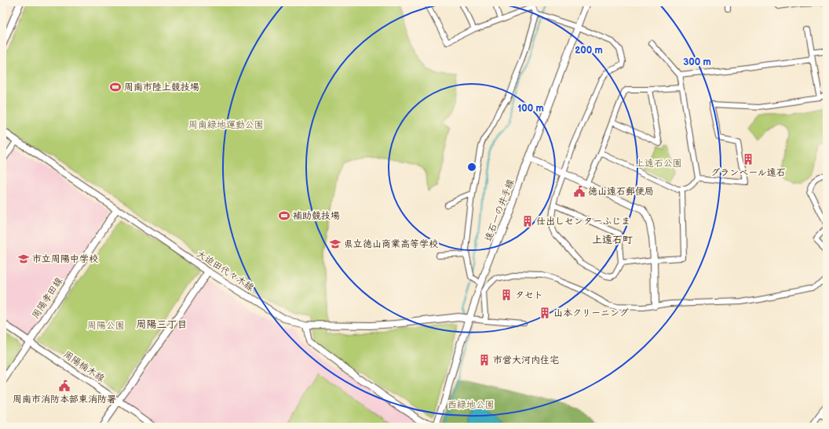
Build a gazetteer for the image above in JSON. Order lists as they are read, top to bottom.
{
  "streets": {
    "street": [
      "遠石一の井手線",
      "大迫田代々木線",
      "周陽孝田線",
      "周陽楠木線"
    ]
  },
  "crossings": [
    ["遠石一の井手線", "大迫田代々木線"],
    ["大迫田代々木線", "周陽孝田線"],
    ["周陽孝田線", "周陽楠木線"]
  ],
  "districts": ["上遠石町", "周陽三丁目"],
  "parks": [
    "周南緑地運動公園",
    "上遠石公園",
    "周陽公園",
    "西緑地公園"
  ],
  "places": {
    "sports": ["周南市陸上競技場", "補助競技場"],
    "building": [
      "グランベール遠石",
      "仕出しセンターふじま",
      "タセト",
      "山本クリーニング",
      "市営大河内住宅"
    ],
    "public building": ["徳山遠石郵便局", "周南市消防本部東消防署"],
    "school or university": ["県立徳山商業高等学校", "市立周陽中学校"]
  },
  "rings": ["200 m", "300 m", "100 m"]
}
